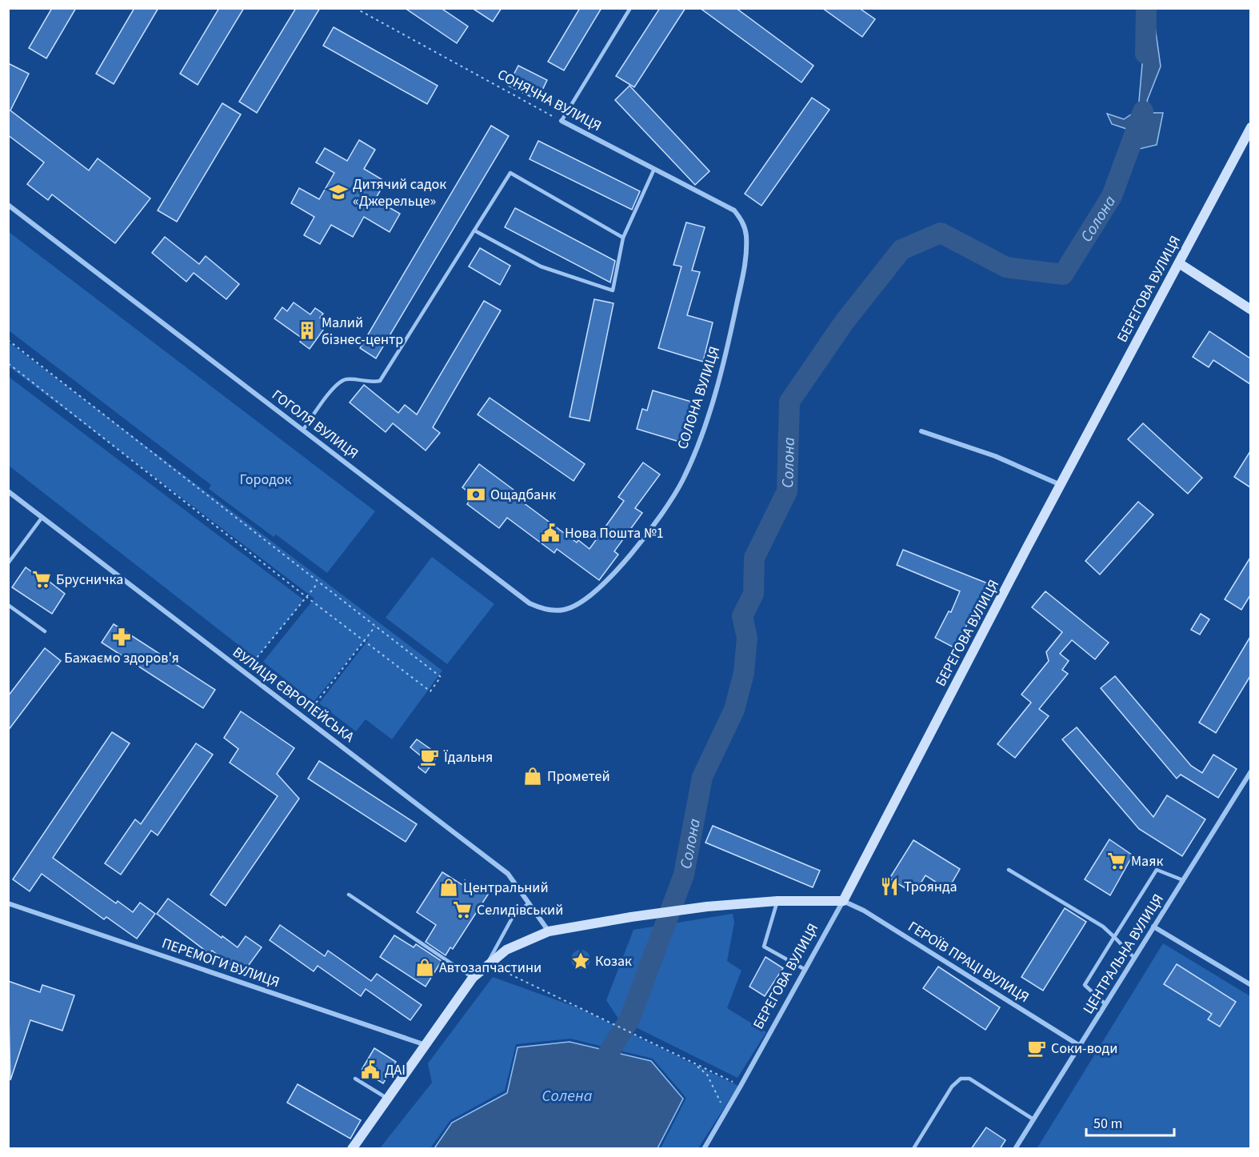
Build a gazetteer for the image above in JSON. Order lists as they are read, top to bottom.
{
  "streets": {
    "main road": ["БЕРЕГОВА ВУЛИЦЯ"],
    "street": [
      "СОНЯЧНА ВУЛИЦЯ",
      "СОЛОНА ВУЛИЦЯ",
      "ГОГОЛЯ ВУЛИЦЯ",
      "ВУЛИЦЯ ЄВРОПЕЙСЬКА",
      "ЦЕНТРАЛЬНА ВУЛИЦЯ",
      "ГЕРОЇВ ПРАЦІ ВУЛИЦЯ",
      "ПЕРЕМОГИ ВУЛИЦЯ"
    ]
  },
  "crossings": [
    ["СОНЯЧНА ВУЛИЦЯ", "СОЛОНА ВУЛИЦЯ"],
    ["БЕРЕГОВА ВУЛИЦЯ", "ГЕРОЇВ ПРАЦІ ВУЛИЦЯ"],
    ["СОЛОНА ВУЛИЦЯ", "ГОГОЛЯ ВУЛИЦЯ"],
    ["ЦЕНТРАЛЬНА ВУЛИЦЯ", "ГЕРОЇВ ПРАЦІ ВУЛИЦЯ"]
  ],
  "water": ["Солона", "Солена"],
  "parks": ["Городок"],
  "places": {
    "school or university": ["Дитячий садок «Джерельце»"],
    "building": ["Малий бізнес-центр"],
    "bank": ["Ощадбанк"],
    "public building": ["Нова Пошта №1", "ДАІ"],
    "supermarket": ["Брусничка", "Маяк", "Селидівський"],
    "pharmacy": ["Бажаємо здоров'я"],
    "cafe": ["Їдальня", "Соки-води"],
    "shop": ["Прометей", "Центральний", "Автозапчастини"],
    "restaurant": ["Троянда"],
    "place": ["Козак"]
  },
  "scale_bar": "50 m"
}
